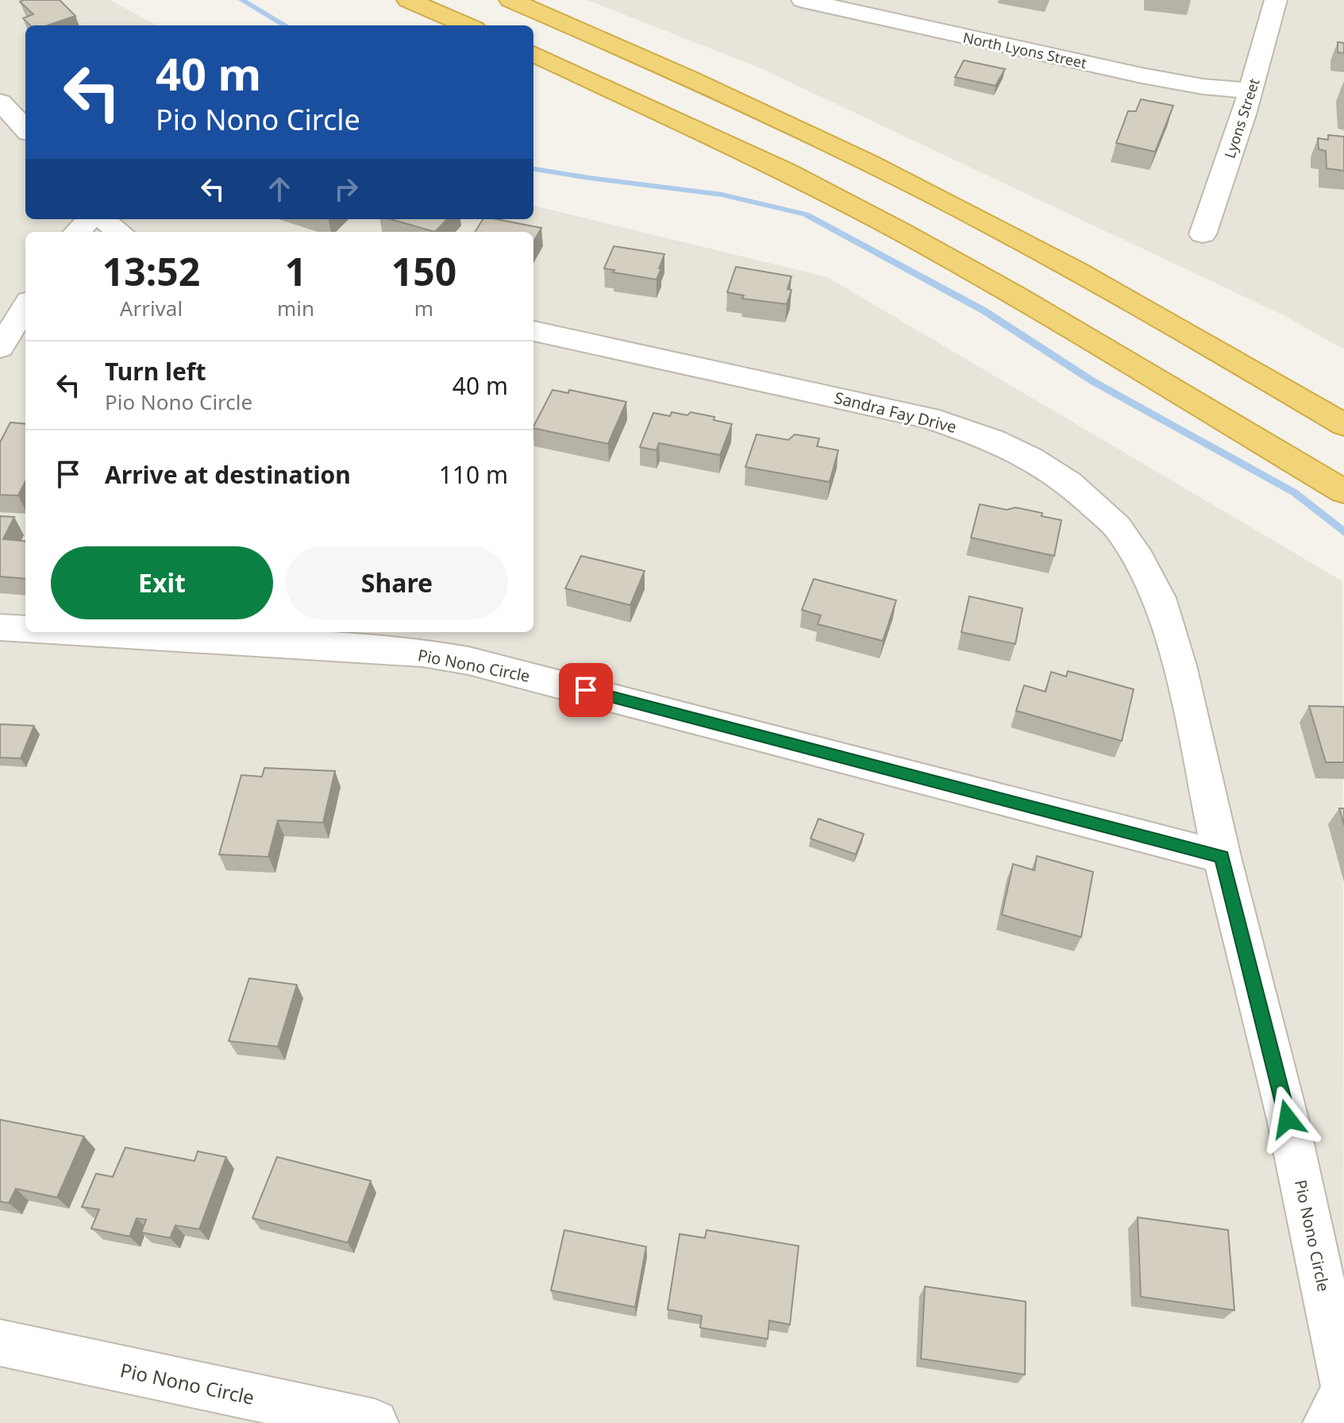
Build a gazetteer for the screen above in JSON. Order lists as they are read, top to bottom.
{
  "streets": {
    "street": [
      "North Lyons Street",
      "Lyons Street",
      "Sandra Fay Drive",
      "Pio Nono Circle"
    ]
  },
  "crossings": [
    ["North Lyons Street", "Lyons Street"],
    ["Sandra Fay Drive", "Pio Nono Circle"]
  ],
  "page": {
    "turn": ["40 m", "Pio Nono Circle"],
    "eta": [
      "13:52",
      "Arrival",
      "1",
      "min",
      "150",
      "m"
    ],
    "list": [
      {
        "name": "Turn left",
        "note": "Pio Nono Circle",
        "value": "40 m"
      },
      {
        "name": "Arrive at destination",
        "value": "110 m"
      }
    ],
    "buttons": ["Exit", "Share"]
  }
}
